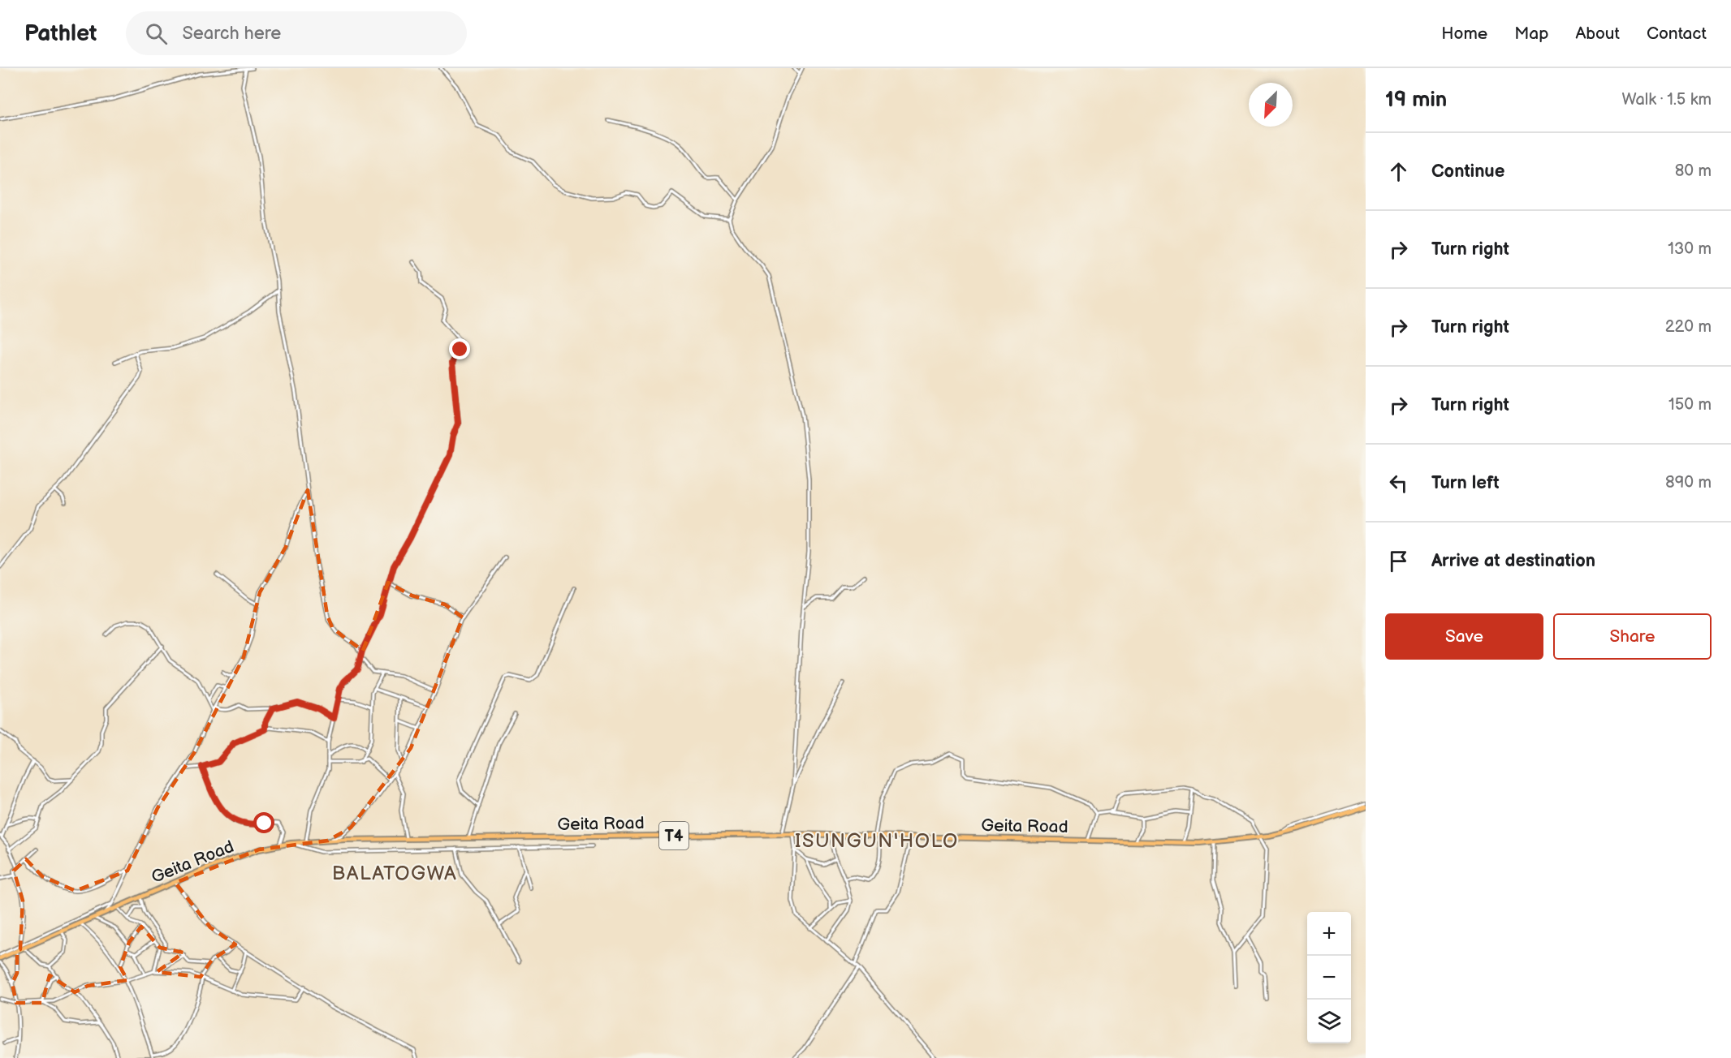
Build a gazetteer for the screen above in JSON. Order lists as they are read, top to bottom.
{
  "streets": {
    "highway": ["Geita Road", "T4"]
  },
  "districts": ["ISUNGUN'HOLO", "BALATOGWA"],
  "north": "bottom left",
  "page": {
    "header": "Pathlet",
    "search": "Search here",
    "nav": [
      "Home",
      "Map",
      "About",
      "Contact"
    ],
    "heading": ["19 min", "Walk · 1.5 km"],
    "list": [
      ["Continue", "80 m"],
      ["Turn right", "130 m"],
      ["Turn right", "220 m"],
      ["Turn right", "150 m"],
      ["Turn left", "890 m"],
      "Arrive at destination"
    ],
    "buttons": ["Save", "Share"],
    "map_buttons": ["+", "−"]
  }
}
